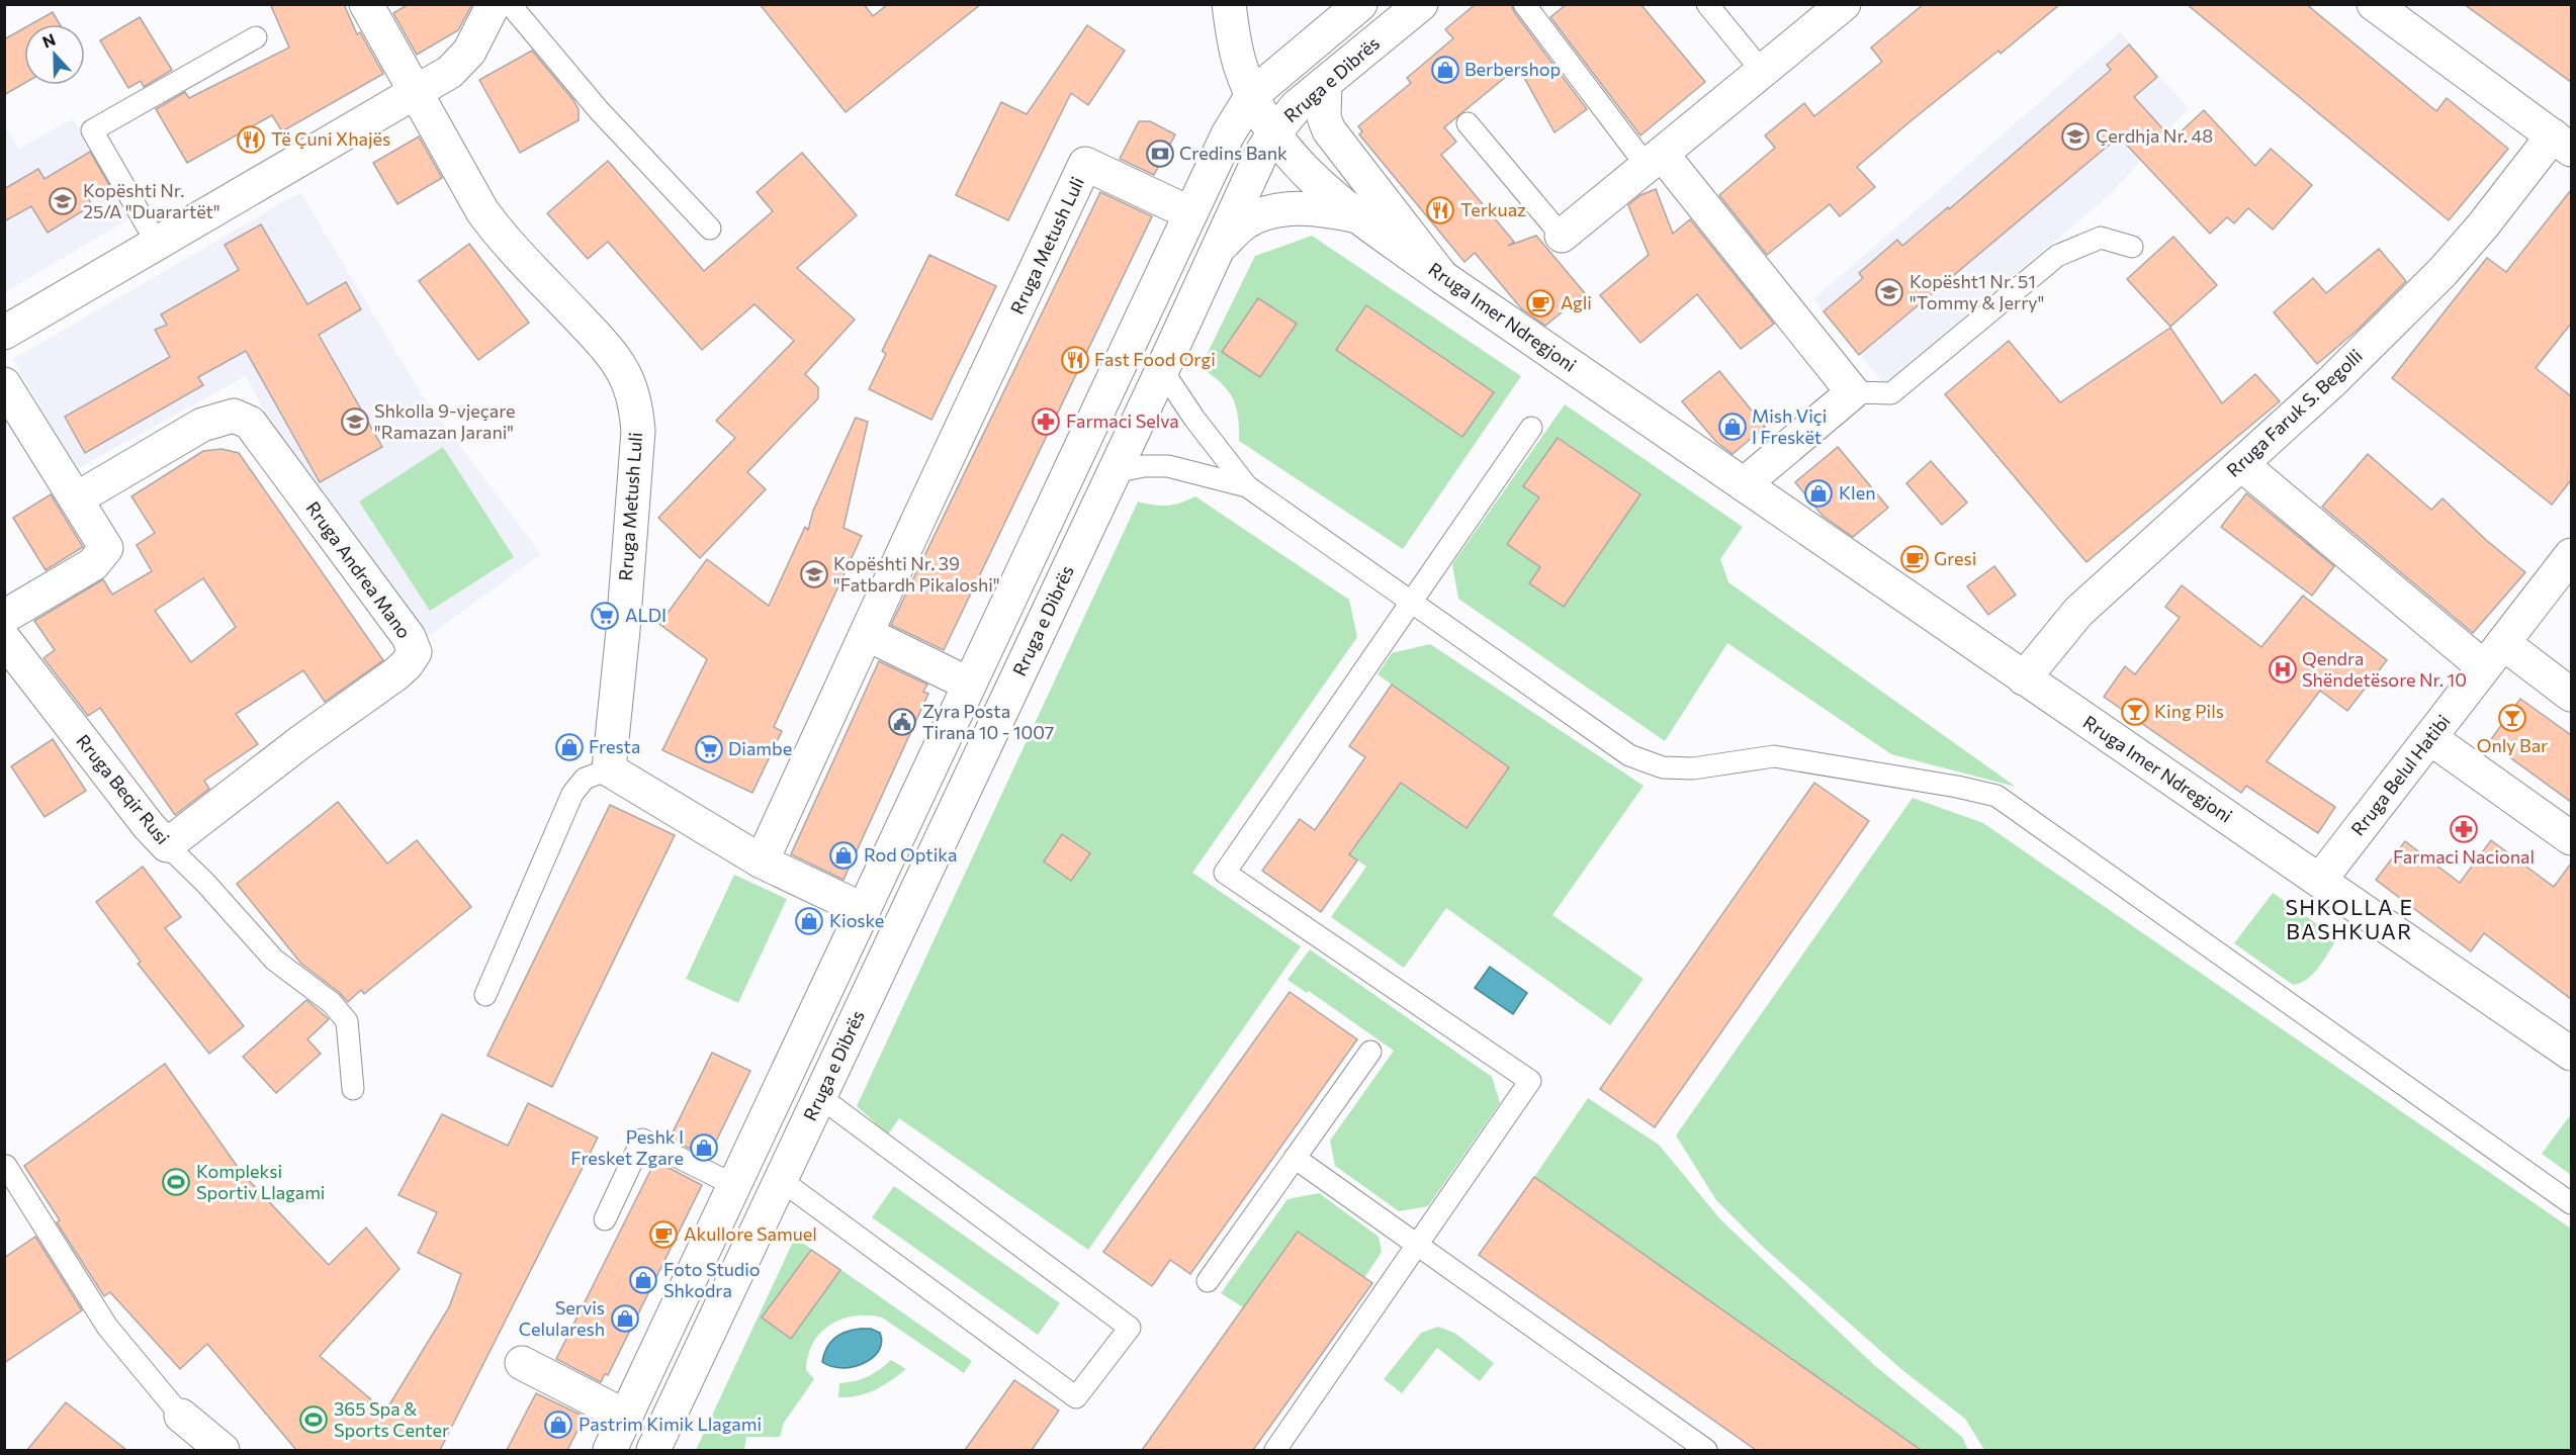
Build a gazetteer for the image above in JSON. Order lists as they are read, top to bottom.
{
  "streets": {
    "street": [
      "Rruga e Dibrës",
      "Rruga Metush Luli",
      "Rruga Imer Ndregjoni",
      "Rruga Faruk S. Begolli",
      "Rruga Andrea Mano",
      "Rruga Belul Hatibi",
      "Rruga Beqir Rusi"
    ]
  },
  "crossings": [
    ["Rruga e Dibrës", "Rruga Imer Ndregjoni"],
    ["Rruga Imer Ndregjoni", "Rruga Faruk S. Begolli"],
    ["Rruga Imer Ndregjoni", "Rruga Belul Hatibi"],
    ["Rruga Andrea Mano", "Rruga Beqir Rusi"]
  ],
  "districts": ["SHKOLLA E BASHKUAR"],
  "places": {
    "shop": [
      "Berbershop",
      "Mish Viçi I Freskët",
      "Klen",
      "Fresta",
      "Rod Optika",
      "Kioske",
      "Peshk I Fresket Zgare",
      "Foto Studio Shkodra",
      "Servis Celularesh",
      "Pastrim Kimik Llagami"
    ],
    "school or university": [
      "Çerdhja Nr. 48",
      "Kopështi Nr. 25/A \"Duarartët\"",
      "Kopësht1 Nr. 51 \"Tommy & Jerry\"",
      "Shkolla 9-vjeçare \"Ramazan Jarani\"",
      "Kopështi Nr. 39 \"Fatbardh Pikaloshi\""
    ],
    "restaurant": ["Të Çuni Xhajës", "Terkuaz", "Fast Food Orgi"],
    "bank": ["Credins Bank"],
    "cafe": ["Agli", "Gresi", "Akullore Samuel"],
    "pharmacy": ["Farmaci Selva", "Farmaci Nacional"],
    "supermarket": ["ALDI", "Diambe"],
    "hospital": ["Qendra Shëndetësore Nr. 10"],
    "bar": ["King Pils", "Only Bar"],
    "public building": ["Zyra Posta Tirana 10 - 1007"],
    "sports": ["Kompleksi Sportiv Llagami", "365 Spa & Sports Center"]
  },
  "north": "top"
}
